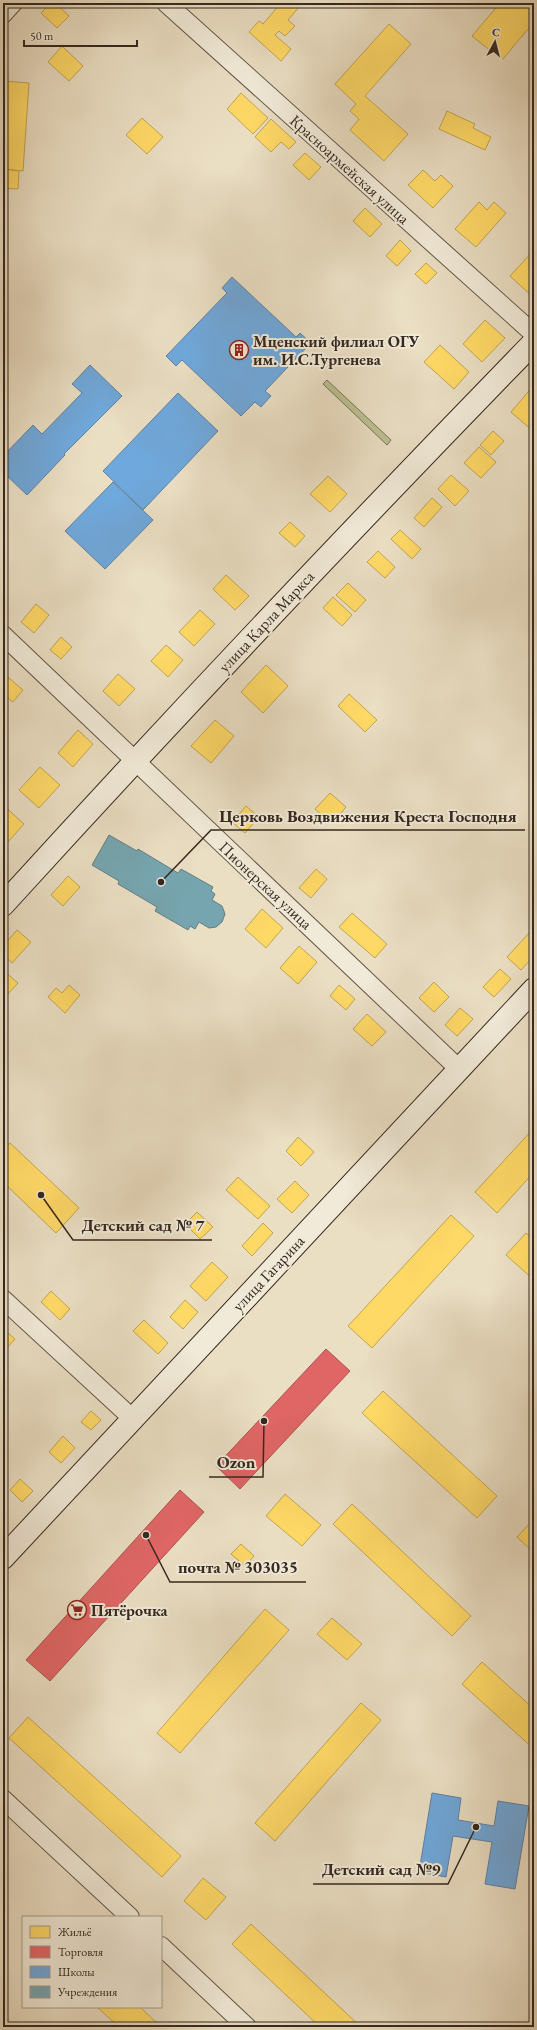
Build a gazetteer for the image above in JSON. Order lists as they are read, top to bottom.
{
  "streets": {
    "main road": ["улица Карла Маркса", "улица Гагарина"],
    "street": ["Красноармейская улица", "Пионерская улица"]
  },
  "crossings": [
    ["улица Карла Маркса", "Пионерская улица"],
    ["Пионерская улица", "улица Гагарина"]
  ],
  "places": {
    "building": ["Мценский филиал ОГУ им. И.С.Тургенева"],
    "other": [
      "Церковь Воздвижения Креста Господня",
      "Детский сад № 7",
      "Ozon",
      "почта № 303035",
      "Детский сад №9"
    ],
    "supermarket": ["Пятёрочка"]
  },
  "legend": [
    "Жильё",
    "Торговля",
    "Школы",
    "Учреждения"
  ],
  "scale_bar": "50 m",
  "north": "top"
}
